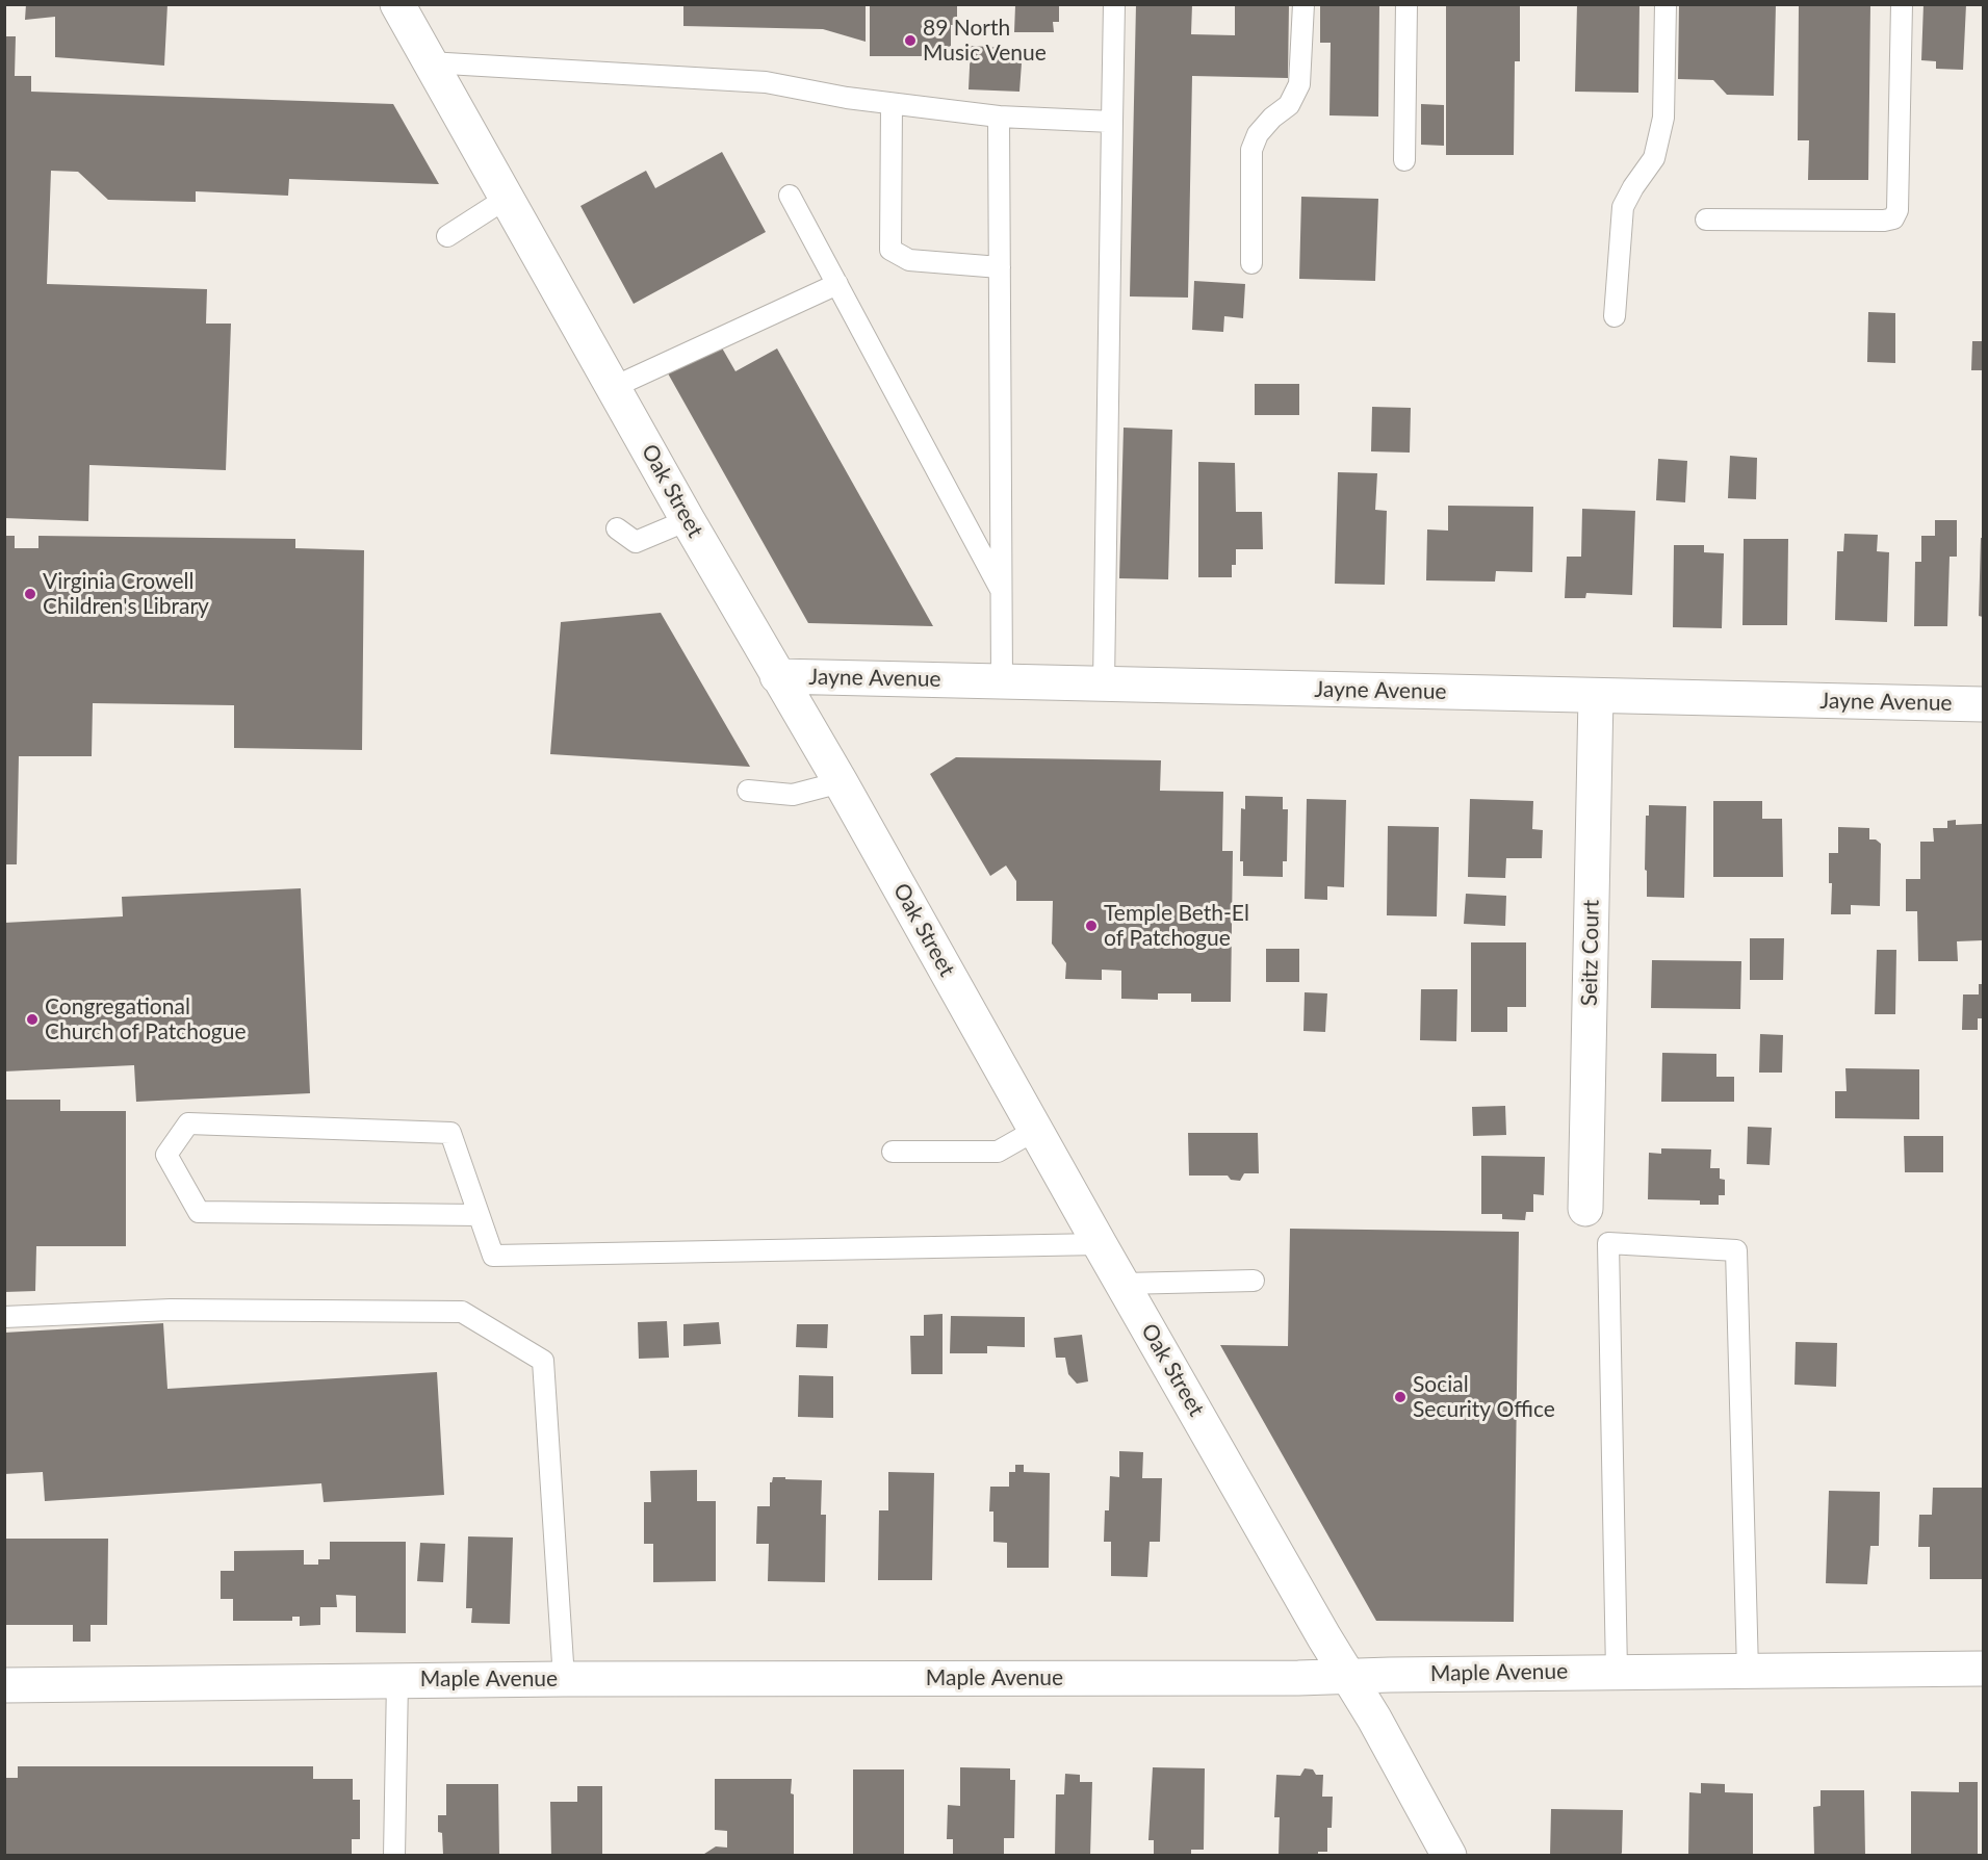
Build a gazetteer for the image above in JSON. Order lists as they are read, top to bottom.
{
  "streets": {
    "street": [
      "Oak Street",
      "Jayne Avenue",
      "Seitz Court",
      "Maple Avenue"
    ]
  },
  "crossings": [
    ["Oak Street", "Jayne Avenue"],
    ["Oak Street", "Maple Avenue"],
    ["Jayne Avenue", "Seitz Court"]
  ],
  "places": [
    "89 North Music Venue",
    "Virginia Crowell Children's Library",
    "Temple Beth-El of Patchogue",
    "Congregational Church of Patchogue",
    "Social Security Office"
  ]
}
